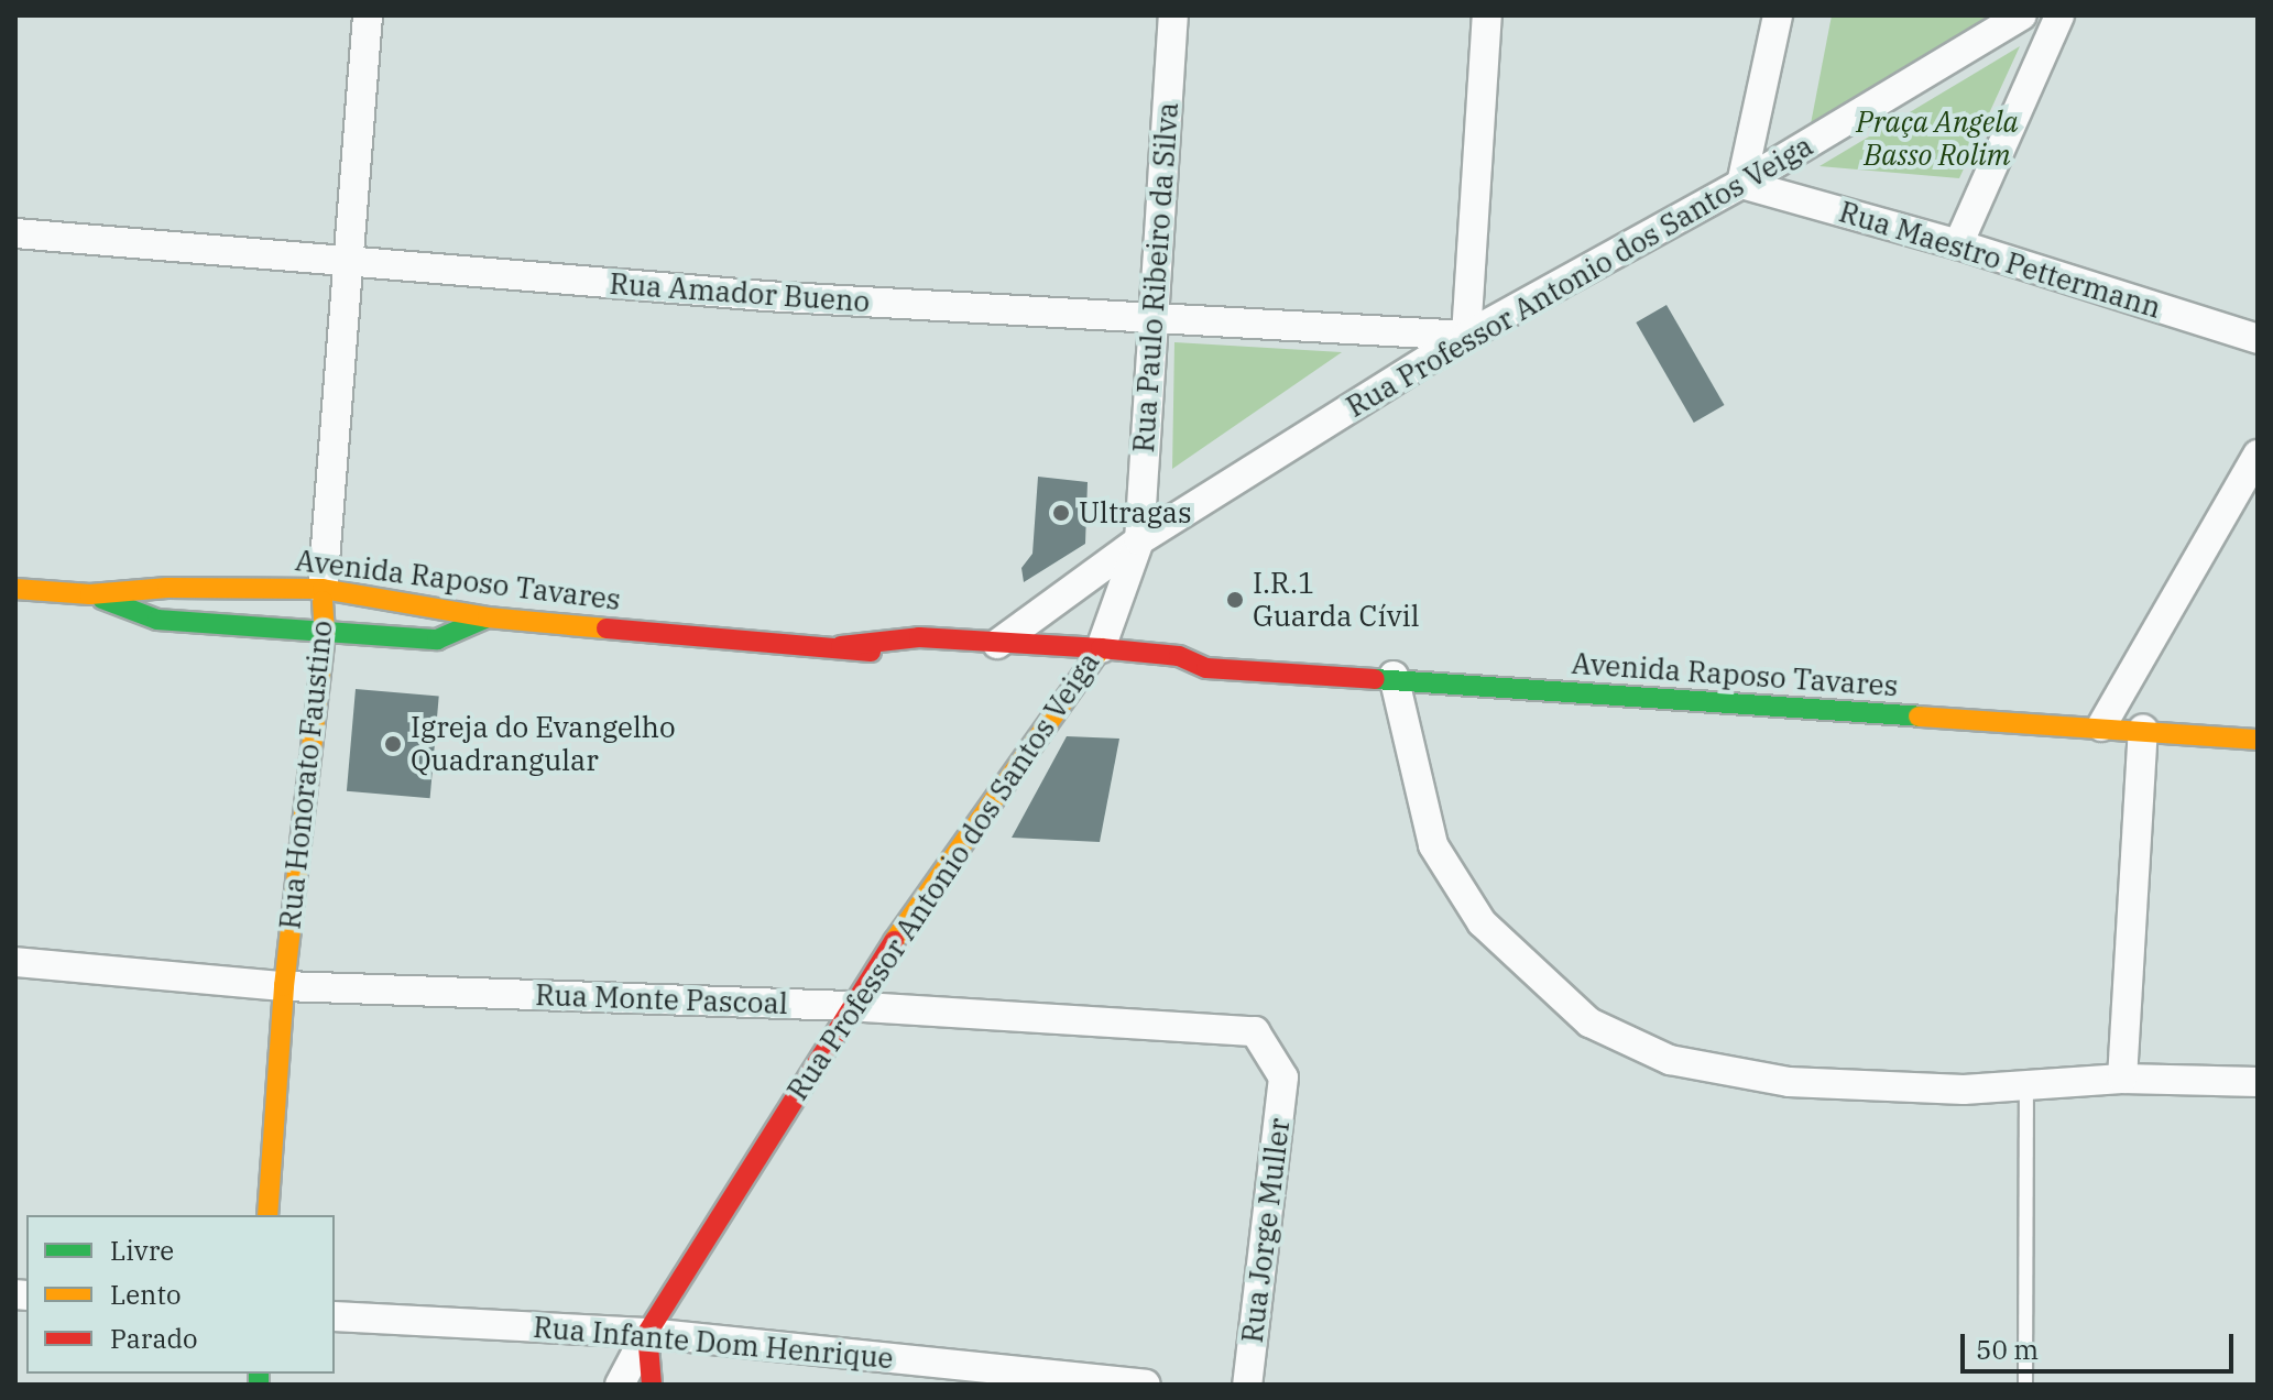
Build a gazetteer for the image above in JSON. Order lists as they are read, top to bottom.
{
  "streets": {
    "main road": ["Rua Professor Antonio dos Santos Veiga", "Avenida Raposo Tavares", "Rua Honorato Faustino"],
    "street": [
      "Rua Maestro Pettermann",
      "Rua Paulo Ribeiro da Silva",
      "Rua Amador Bueno",
      "Rua Monte Pascoal",
      "Rua Jorge Muller",
      "Rua Infante Dom Henrique"
    ]
  },
  "crossings": [
    ["Rua Maestro Pettermann", "Rua Professor Antonio dos Santos Veiga"],
    ["Rua Professor Antonio dos Santos Veiga", "Rua Paulo Ribeiro da Silva"],
    ["Rua Professor Antonio dos Santos Veiga", "Rua Amador Bueno"],
    ["Rua Professor Antonio dos Santos Veiga", "Avenida Raposo Tavares"],
    ["Rua Professor Antonio dos Santos Veiga", "Rua Monte Pascoal"],
    ["Rua Professor Antonio dos Santos Veiga", "Rua Infante Dom Henrique"],
    ["Rua Paulo Ribeiro da Silva", "Rua Amador Bueno"],
    ["Rua Amador Bueno", "Rua Honorato Faustino"],
    ["Avenida Raposo Tavares", "Rua Honorato Faustino"],
    ["Rua Honorato Faustino", "Rua Monte Pascoal"],
    ["Rua Monte Pascoal", "Rua Jorge Muller"]
  ],
  "parks": ["Praça Angela Basso Rolim"],
  "places": ["Ultragas", "I.R.1 Guarda Cívil", "Igreja do Evangelho Quadrangular"],
  "legend": ["Livre", "Lento", "Parado"],
  "scale_bar": "50 m"
}
